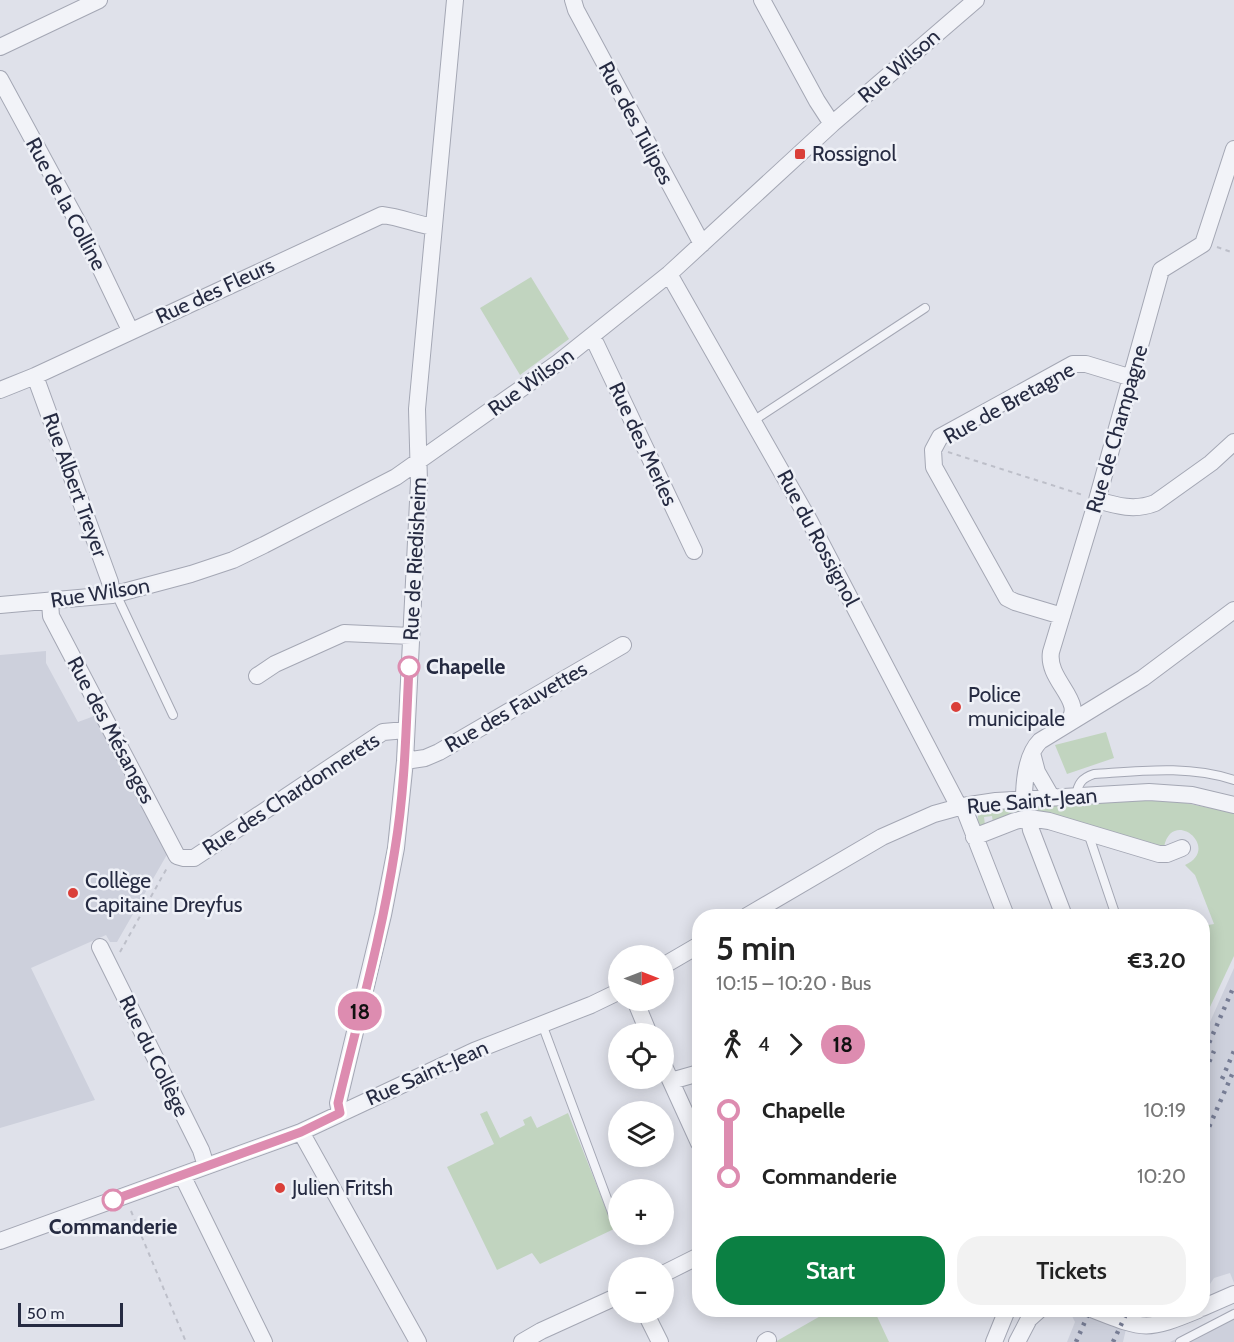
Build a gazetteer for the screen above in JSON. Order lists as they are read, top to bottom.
{
  "streets": {
    "street": [
      "Rue Wilson",
      "Rue des Tulipes",
      "Rue de la Colline",
      "Rue des Fleurs",
      "Rue de Bretagne",
      "Rue de Champagne",
      "Rue des Merles",
      "Rue Albert Treyer",
      "Rue du Rossignol",
      "Rue de Riedisheim",
      "Rue des Fauvettes",
      "Rue des Mésanges",
      "Rue des Chardonnerets",
      "Rue Saint-Jean",
      "Rue du Collège"
    ]
  },
  "crossings": [
    ["Rue Wilson", "Rue des Tulipes"],
    ["Rue Wilson", "Rue des Merles"],
    ["Rue Wilson", "Rue Albert Treyer"],
    ["Rue Wilson", "Rue du Rossignol"],
    ["Rue Wilson", "Rue de Riedisheim"],
    ["Rue Wilson", "Rue des Mésanges"],
    ["Rue de la Colline", "Rue des Fleurs"],
    ["Rue des Fleurs", "Rue Albert Treyer"],
    ["Rue des Fleurs", "Rue de Riedisheim"],
    ["Rue de Bretagne", "Rue de Champagne"],
    ["Rue du Rossignol", "Rue Saint-Jean"],
    ["Rue de Riedisheim", "Rue des Fauvettes"],
    ["Rue de Riedisheim", "Rue des Chardonnerets"],
    ["Rue de Riedisheim", "Rue Saint-Jean"],
    ["Rue des Mésanges", "Rue des Chardonnerets"],
    ["Rue Saint-Jean", "Rue du Collège"]
  ],
  "places": {
    "transit": ["Rossignol"],
    "other": [
      "Chapelle",
      "Police municipale",
      "Collège Capitaine Dreyfus",
      "Julien Fritsh",
      "Commanderie"
    ]
  },
  "lines": ["bus line 18"],
  "scale_bar": "50 m",
  "north": "right",
  "page": {
    "on_map": "18",
    "heading": ["5 min", "10:15 – 10:20 · Bus", "€3.20"],
    "map_buttons": ["+", "−"],
    "legs": ["4", "18"],
    "list": [
      {
        "name": "Chapelle",
        "value": "10:19"
      },
      {
        "name": "Commanderie",
        "value": "10:20"
      }
    ],
    "buttons": ["Start", "Tickets"],
    "scale": "50 m"
  }
}
